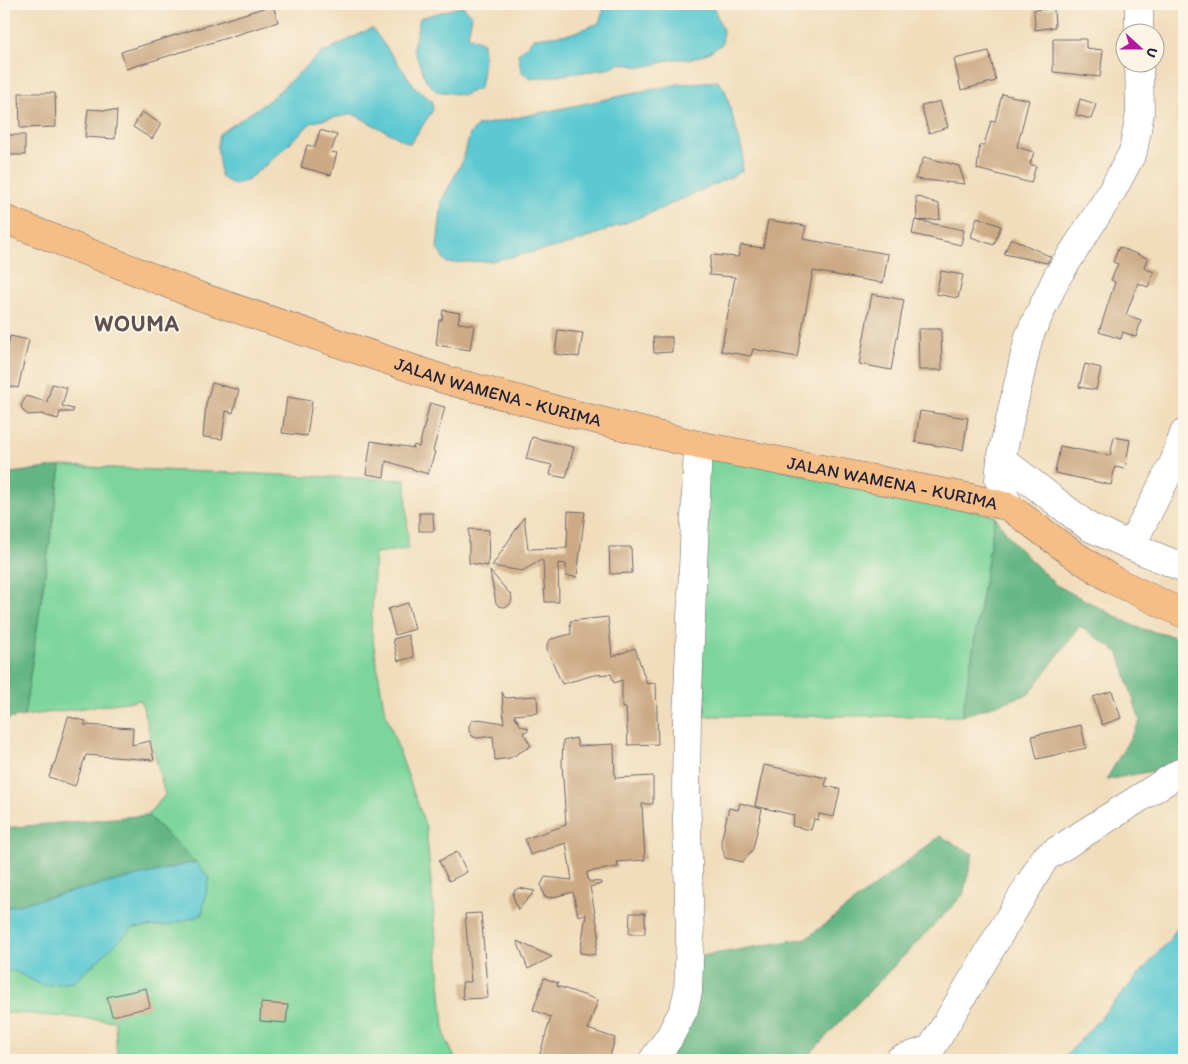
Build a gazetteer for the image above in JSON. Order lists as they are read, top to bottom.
{
  "streets": {
    "main road": ["JALAN WAMENA - KURIMA"]
  },
  "districts": ["WOUMA"],
  "north": "right"
}
